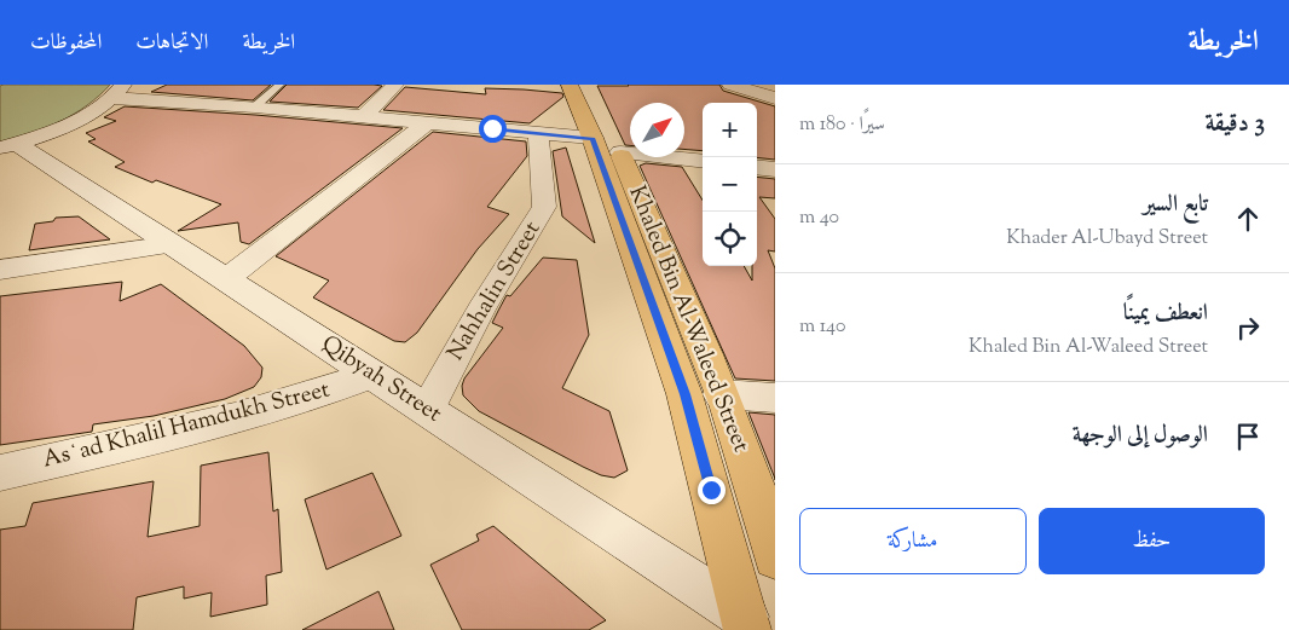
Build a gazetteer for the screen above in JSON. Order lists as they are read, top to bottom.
{
  "streets": {
    "main road": ["Khaled Bin Al-Waleed Street"],
    "street": ["Nahhalin Street", "Qibyah Street", "Asʻad Khalil Hamdukh Street"]
  },
  "crossings": [
    ["Nahhalin Street", "Qibyah Street"],
    ["Khaled Bin Al-Waleed Street", "Qibyah Street"],
    ["Qibyah Street", "Asʻad Khalil Hamdukh Street"]
  ],
  "north": "top right",
  "page": {
    "header": "الخريطة",
    "nav": ["الخريطة", "الاتجاهات", "المحفوظات"],
    "heading": ["3 دقيقة", "سيرًا · 180 m"],
    "map_buttons": ["+", "−"],
    "list": [
      ["تابع السير", "Khader Al-Ubayd Street", "40 m"],
      ["انعطف يمينًا", "Khaled Bin Al-Waleed Street", "140 m"],
      "الوصول إلى الوجهة"
    ],
    "buttons": ["حفظ", "مشاركة"]
  }
}
